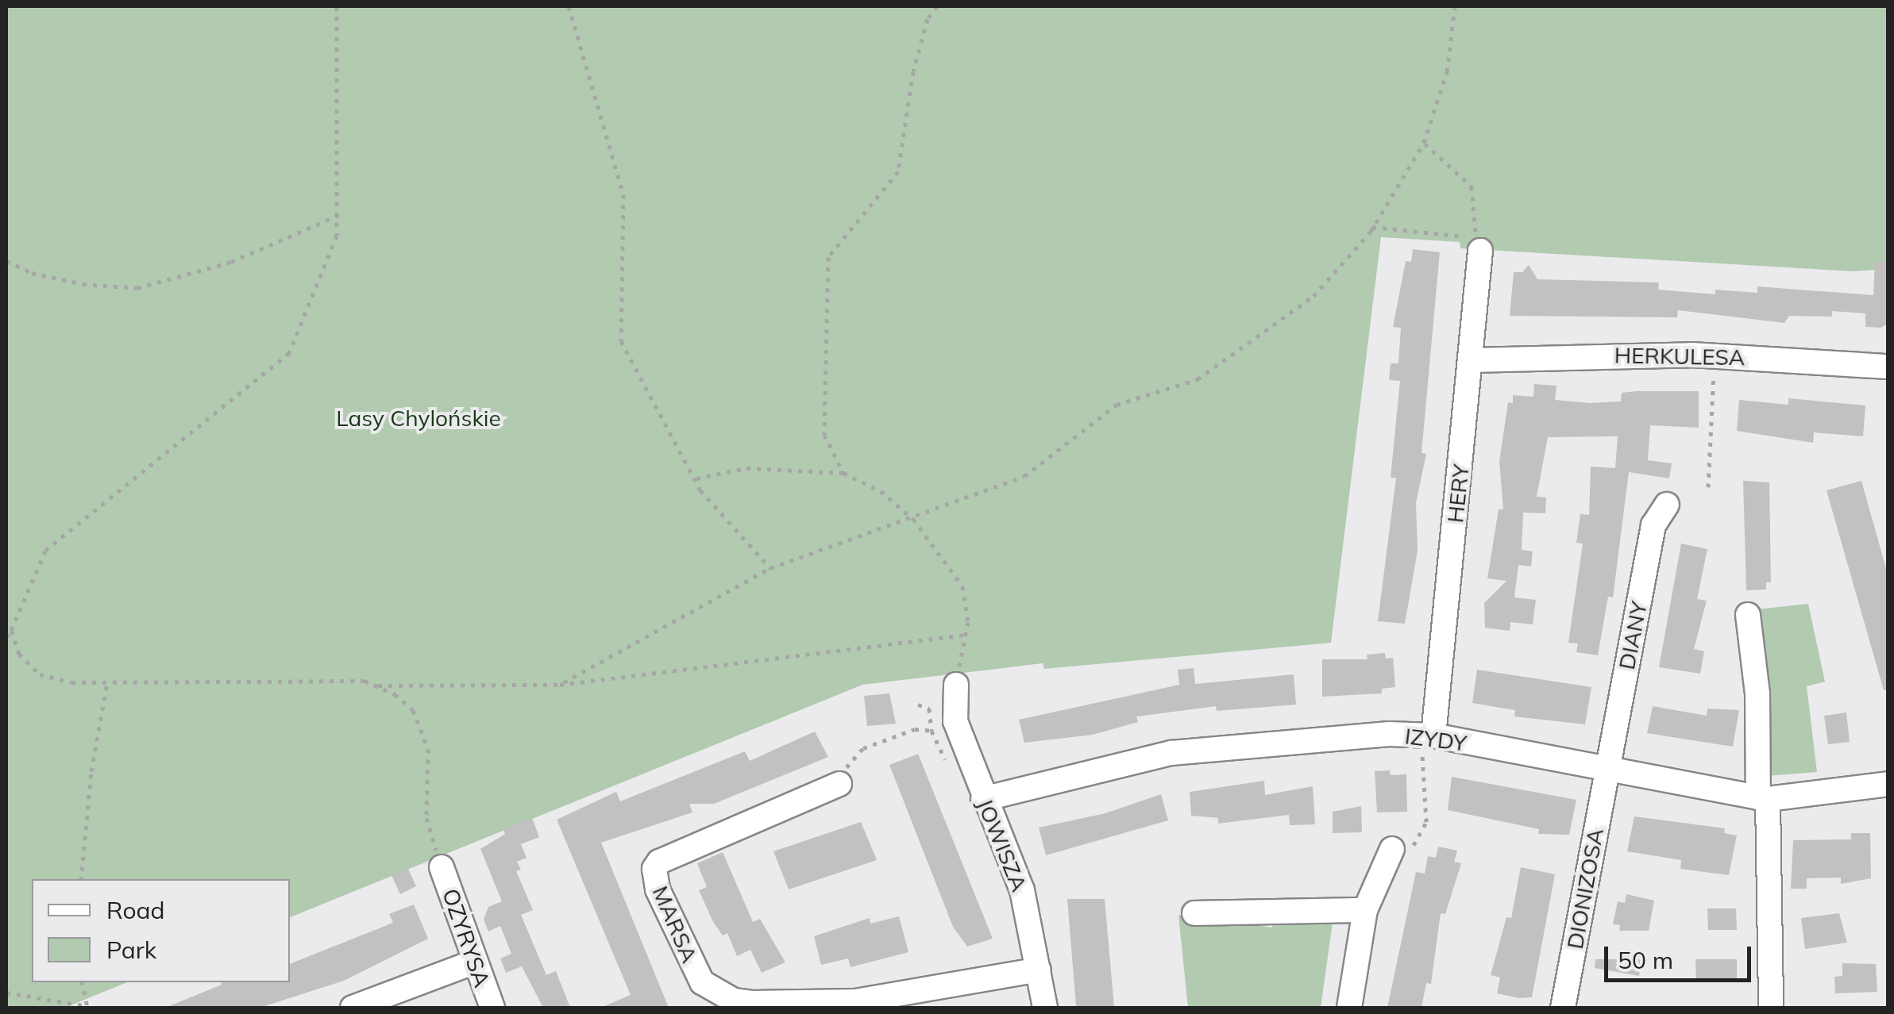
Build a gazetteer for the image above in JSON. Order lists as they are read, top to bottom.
{
  "streets": {
    "street": [
      "HERKULESA",
      "HERY",
      "DIANY",
      "IZYDY",
      "JOWISZA",
      "DIONIZOSA",
      "MARSA",
      "OZYRYSA"
    ]
  },
  "crossings": [
    ["HERKULESA", "HERY"],
    ["HERY", "IZYDY"],
    ["DIANY", "IZYDY"],
    ["DIANY", "DIONIZOSA"],
    ["IZYDY", "JOWISZA"],
    ["IZYDY", "DIONIZOSA"],
    ["JOWISZA", "MARSA"]
  ],
  "parks": ["Lasy Chylońskie"],
  "legend": ["Road", "Park"],
  "scale_bar": "50 m"
}
